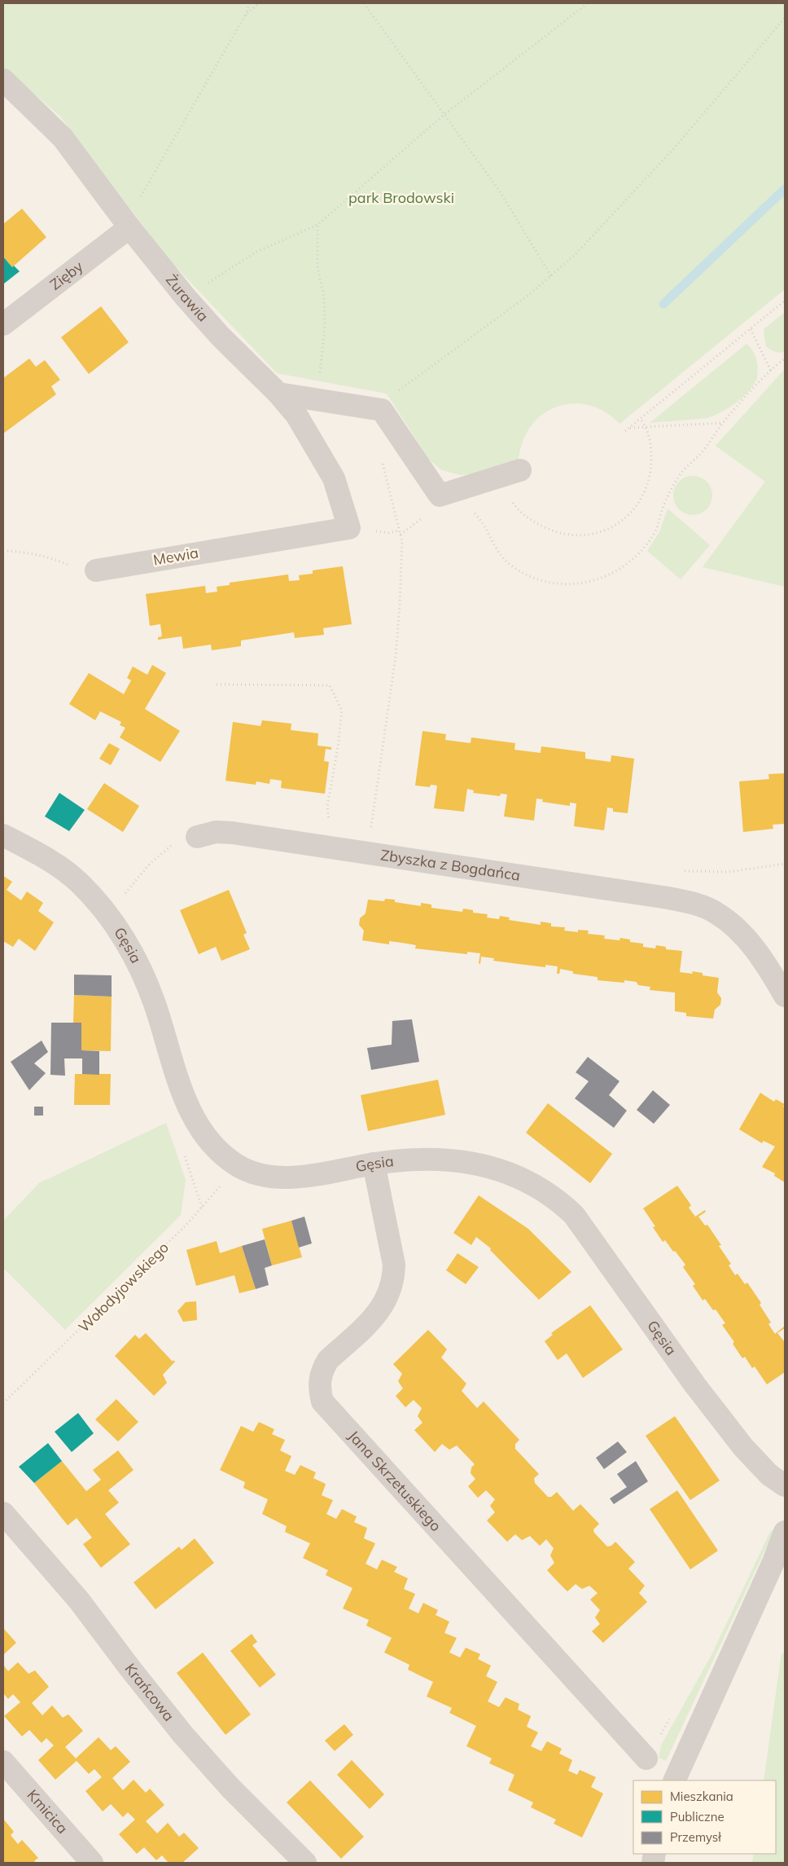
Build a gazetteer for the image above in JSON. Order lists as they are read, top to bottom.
{
  "streets": {
    "street": [
      "Zięby",
      "Żurawia",
      "Mewia",
      "Zbyszka z Bogdańca",
      "Gęsia",
      "Jana Skrzetuskiego",
      "Krańcowa",
      "Kmicica"
    ],
    "path": ["Wołodyjowskiego"]
  },
  "crossings": [
    ["Zięby", "Żurawia"],
    ["Żurawia", "Mewia"],
    ["Gęsia", "Wołodyjowskiego"],
    ["Gęsia", "Jana Skrzetuskiego"]
  ],
  "parks": ["park Brodowski"],
  "legend": ["Mieszkania", "Publiczne", "Przemysł"]
}
